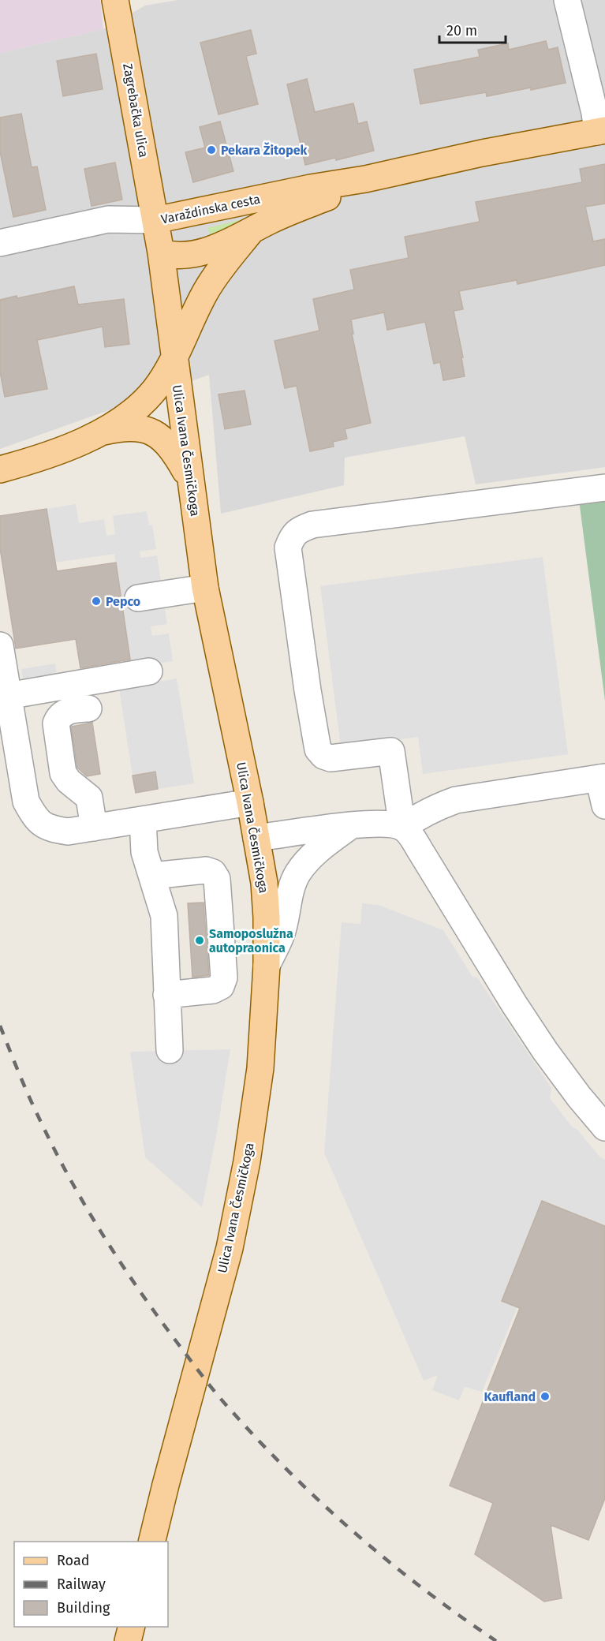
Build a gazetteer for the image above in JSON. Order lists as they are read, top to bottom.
{
  "streets": {
    "main road": ["Zagrebačka ulica", "Varaždinska cesta", "Ulica Ivana Česmičkoga"]
  },
  "crossings": [
    ["Zagrebačka ulica", "Varaždinska cesta"],
    ["Zagrebačka ulica", "Ulica Ivana Česmičkoga"],
    ["Varaždinska cesta", "Ulica Ivana Česmičkoga"]
  ],
  "places": [
    "Pekara Žitopek",
    "Pepco",
    "Samoposlužna autopraonica",
    "Kaufland"
  ],
  "legend": ["Road", "Railway", "Building"],
  "scale_bar": "20 m"
}
